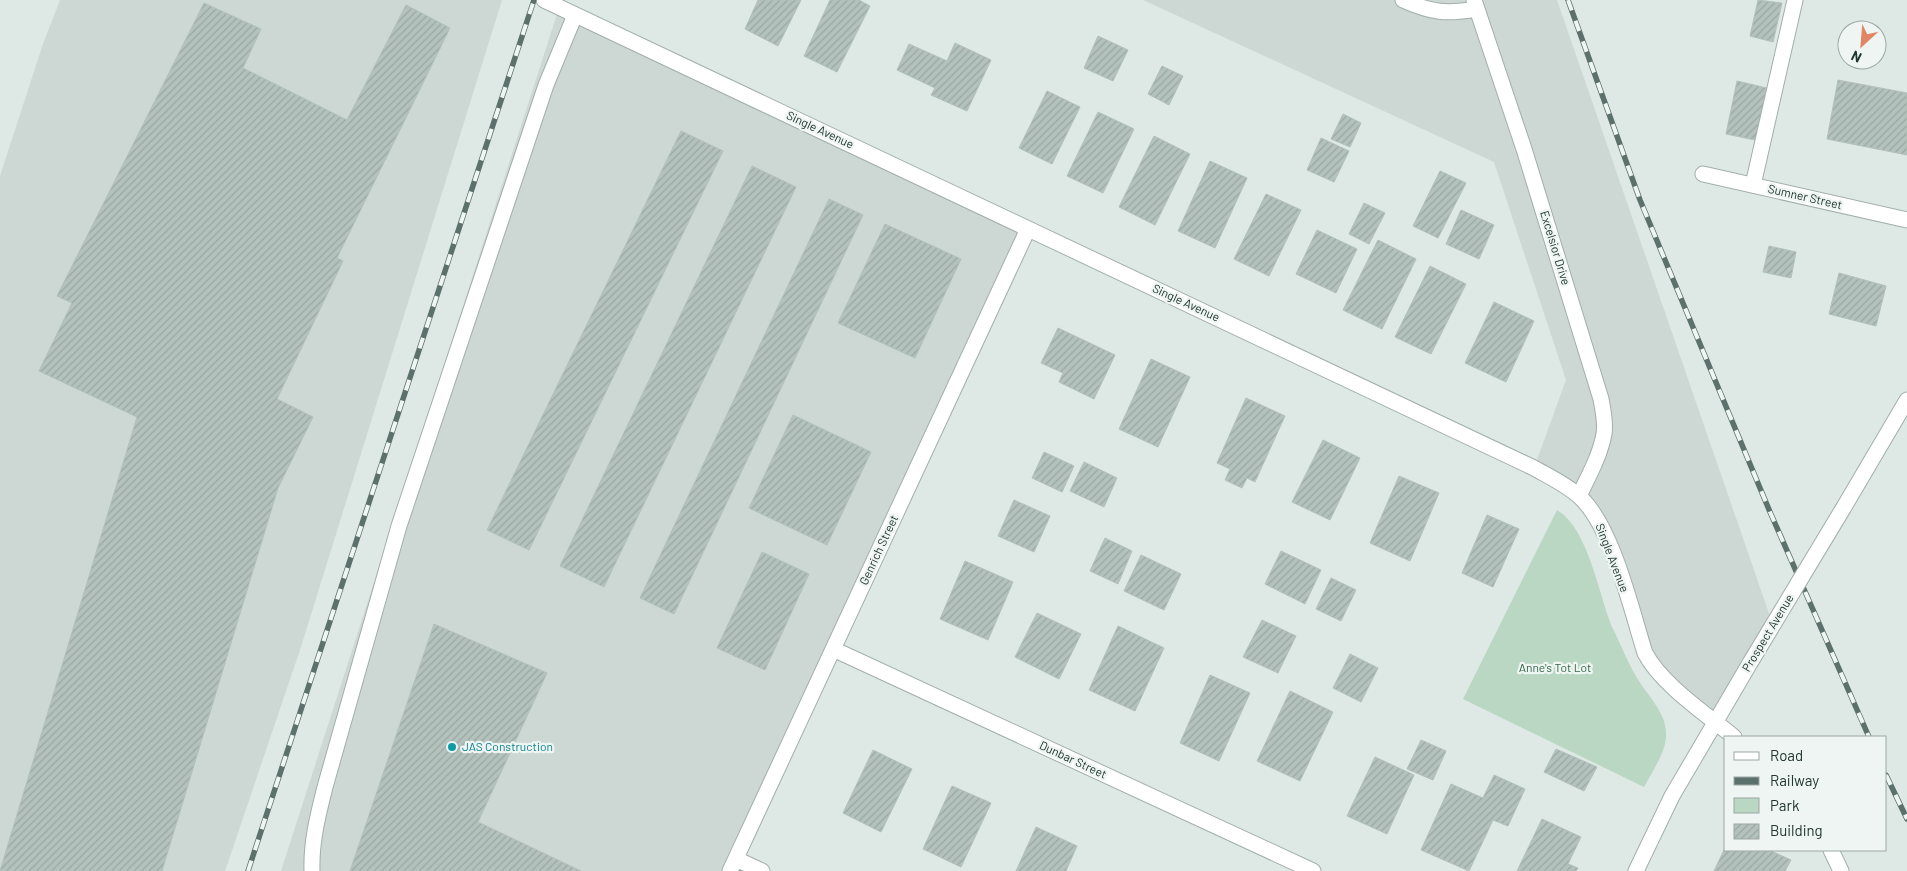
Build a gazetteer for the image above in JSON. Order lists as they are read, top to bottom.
{
  "streets": {
    "street": [
      "Single Avenue",
      "Sumner Street",
      "Excelsior Drive",
      "Genrich Street",
      "Prospect Avenue",
      "Dunbar Street"
    ]
  },
  "crossings": [
    ["Single Avenue", "Excelsior Drive"],
    ["Single Avenue", "Genrich Street"],
    ["Single Avenue", "Prospect Avenue"],
    ["Genrich Street", "Dunbar Street"]
  ],
  "parks": ["Anne's Tot Lot"],
  "places": ["JAS Construction"],
  "legend": [
    "Road",
    "Railway",
    "Park",
    "Building"
  ],
  "north": "bottom left"
}
